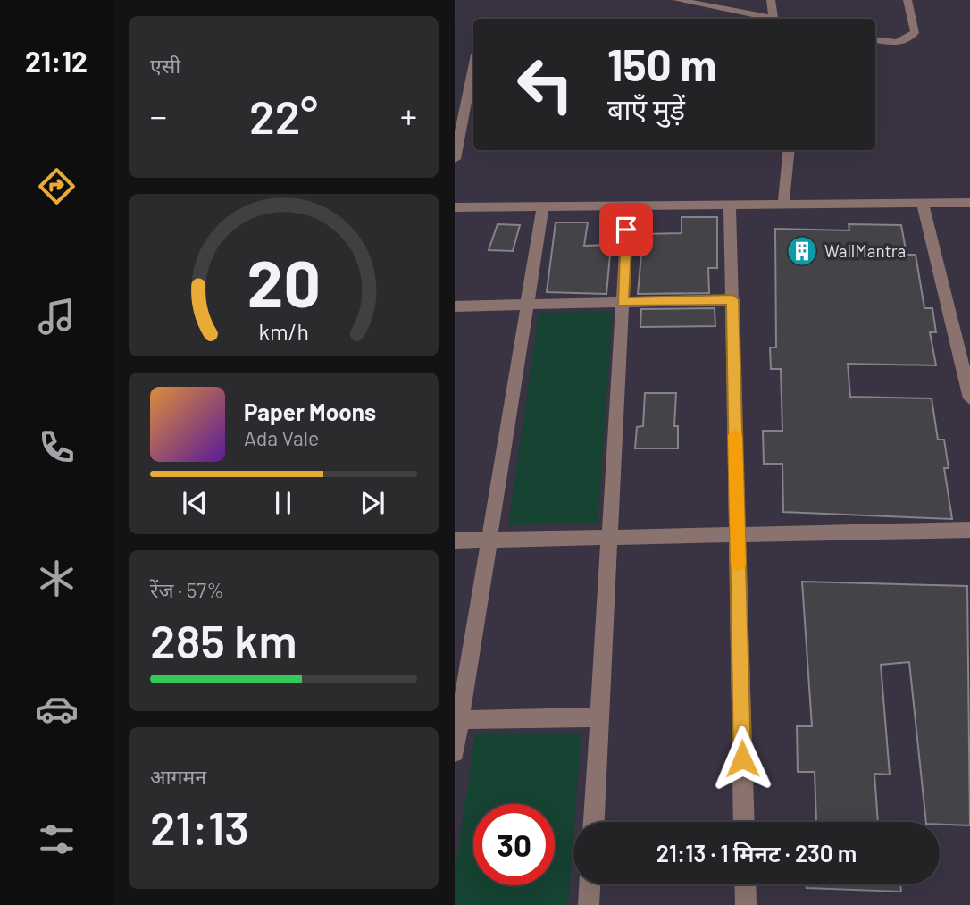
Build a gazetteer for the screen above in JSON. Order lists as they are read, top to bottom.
{
  "places": {
    "building": ["WallMantra"]
  },
  "page": {
    "tabs": "21:12",
    "tile": [
      "एसी",
      ["रेंज · 57%", "285 km"],
      ["आगमन", "21:13"]
    ],
    "turn": ["150 m", "बाएँ मुड़ें"],
    "heat": ["−", "22°", "+"],
    "song": ["Paper Moons", "Ada Vale"],
    "limit": "30",
    "trip": "21:13 · 1 मिनट · 230 m",
    "gauge": ["20", "km/h"]
  }
}
